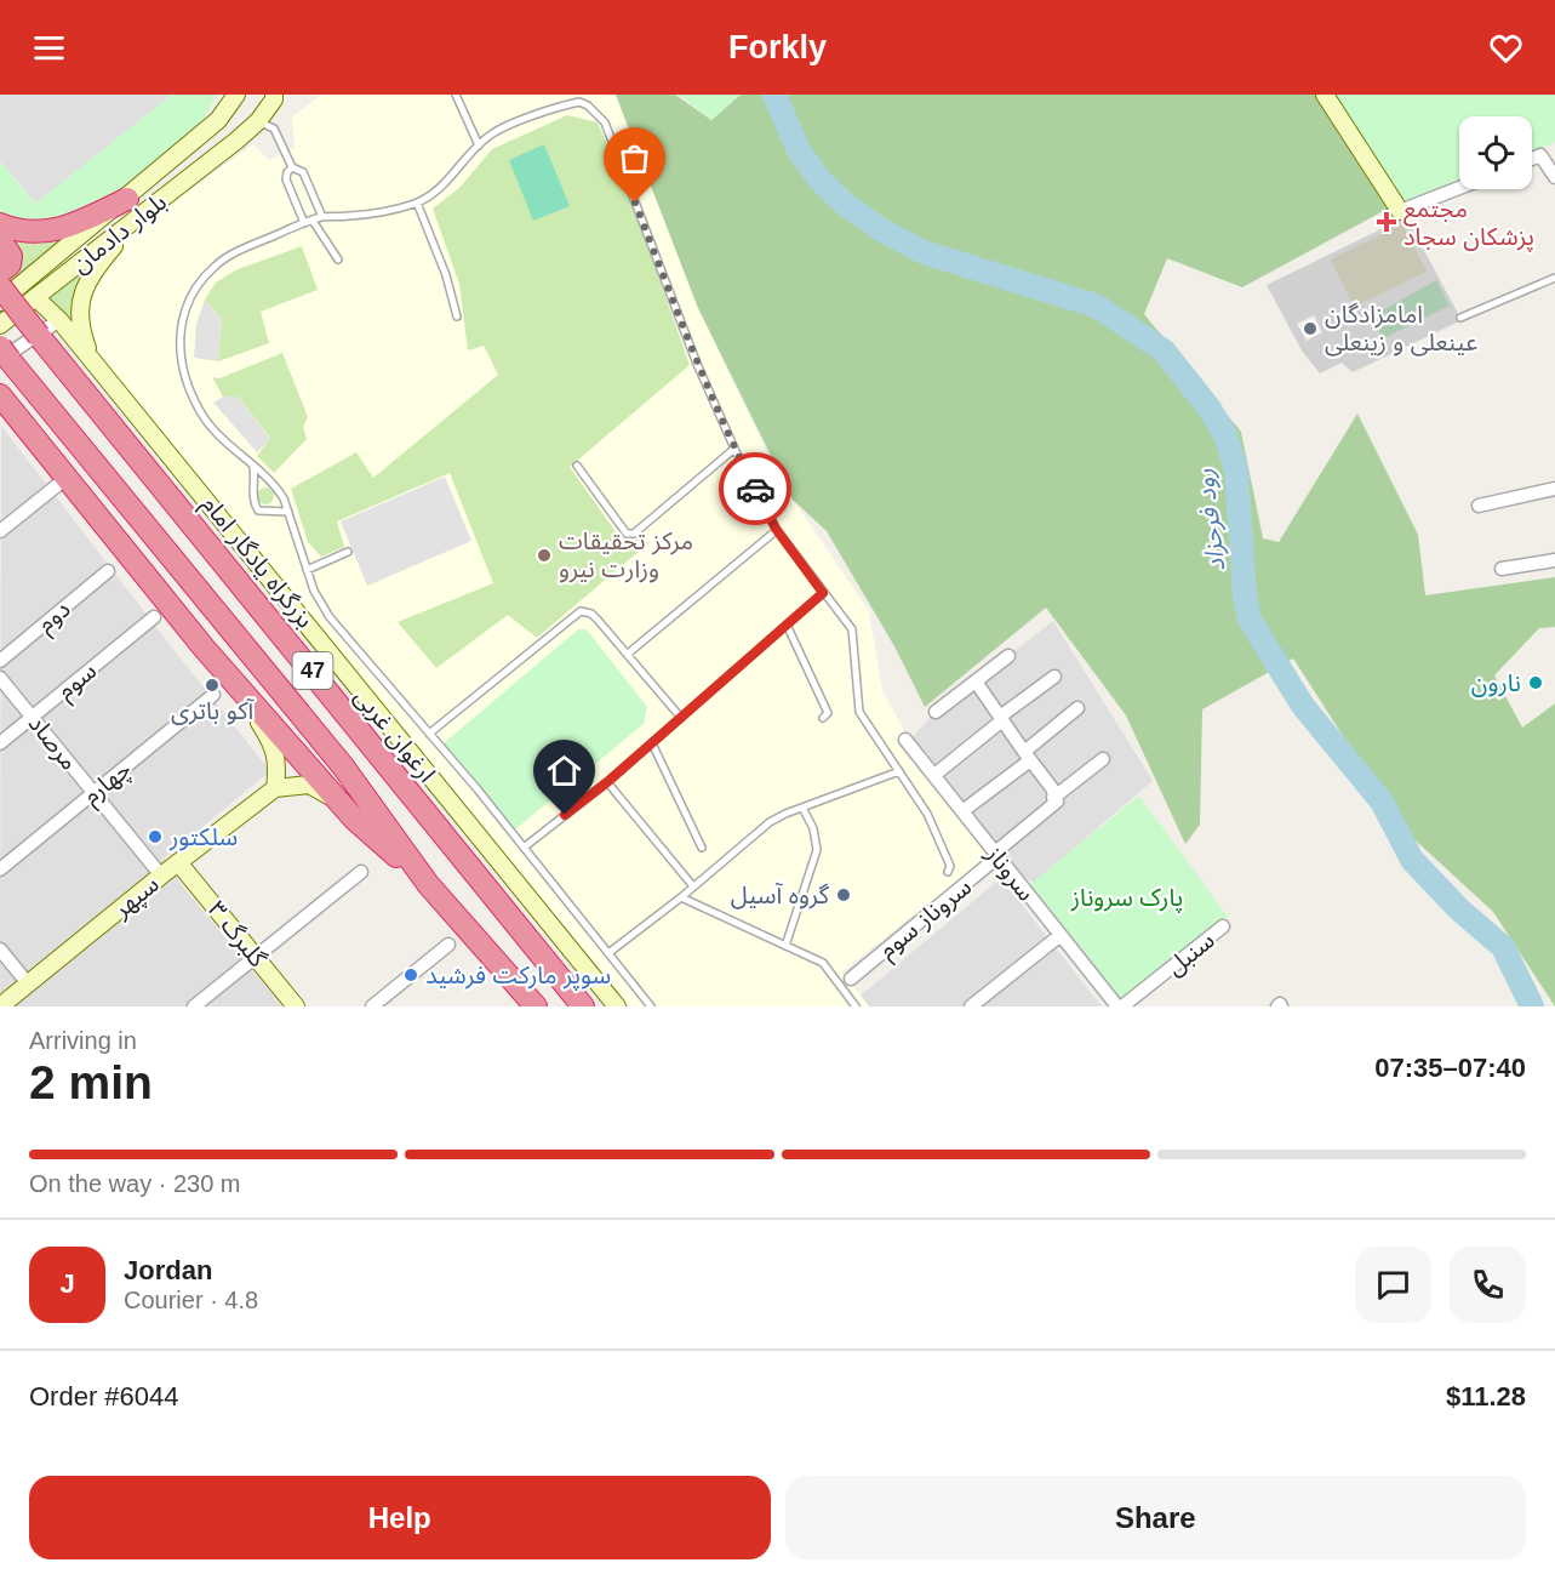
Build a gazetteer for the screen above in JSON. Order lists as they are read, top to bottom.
{
  "streets": {
    "highway": ["بزرگراه یادگار امام", "47"],
    "street": [
      "بلوار دادمان",
      "دوم",
      "سوم",
      "ارغوان غربی",
      "مرصاد",
      "چهارم",
      "سروناز",
      "سپهر",
      "سروناز سوم",
      "گلبرگ ۳",
      "سنبل"
    ]
  },
  "crossings": [
    ["بلوار دادمان", "ارغوان غربی"],
    ["سوم", "مرصاد"],
    ["مرصاد", "چهارم"],
    ["مرصاد", "سپهر"],
    ["سروناز", "سروناز سوم"],
    ["سپهر", "گلبرگ ۳"]
  ],
  "water": ["رود فرحزاد"],
  "parks": ["پارک سروناز"],
  "places": {
    "health": ["مجتمع پزشکان سجاد"],
    "other": [
      "امامزادگان عینعلی و زینعلی",
      "مرکز تحقیقات وزارت نیرو",
      "نارون",
      "آکو باتری",
      "سلکتور",
      "گروه آسیل",
      "سوپر مارکت فرشید"
    ]
  },
  "page": {
    "header": "Forkly",
    "heading": ["2 min", "Arriving in", "07:35–07:40"],
    "panel": [
      "Jordan",
      "Courier · 4.8",
      "Order #6044",
      "$11.28"
    ],
    "bar": "On the way · 230 m",
    "round": "J",
    "buttons": ["Help", "Share"]
  }
}
